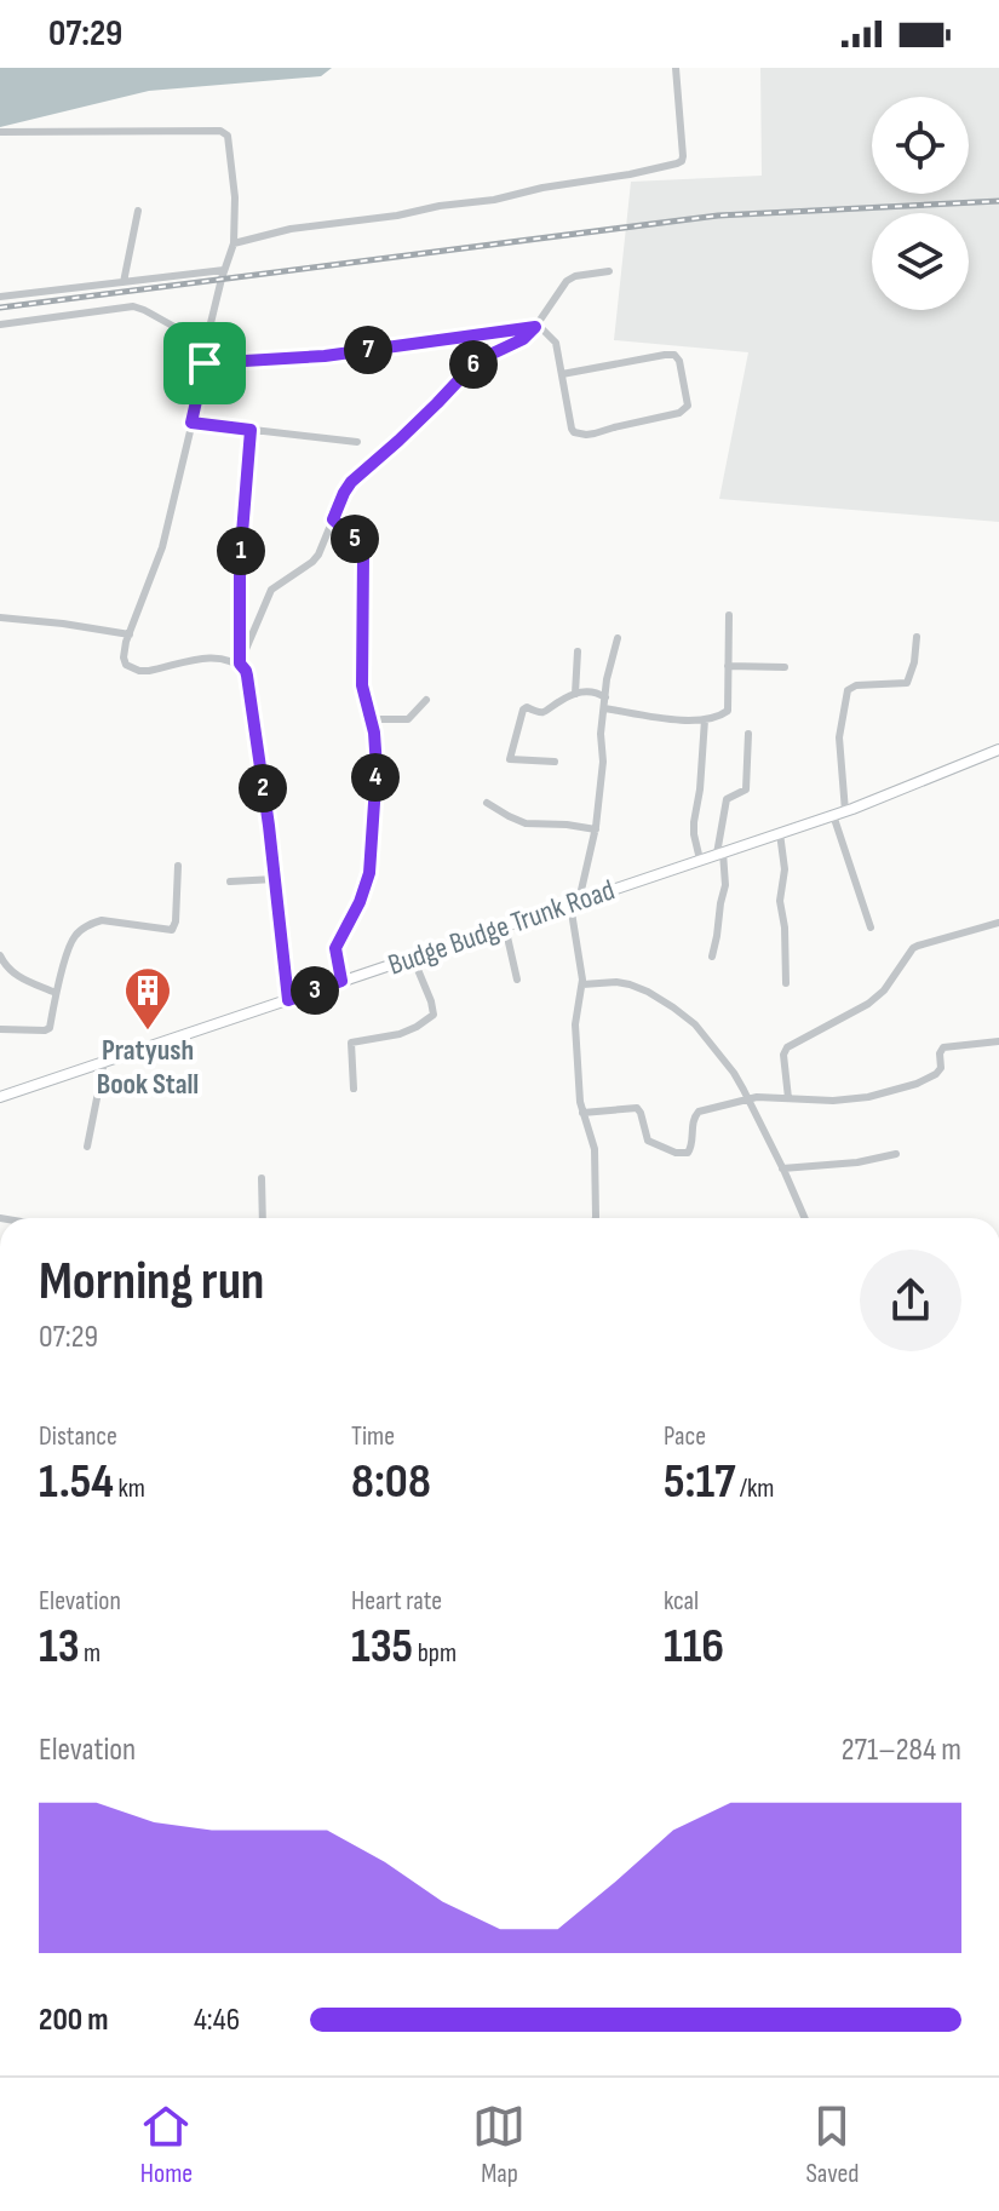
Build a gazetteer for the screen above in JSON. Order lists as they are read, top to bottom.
{
  "streets": {
    "main road": ["Budge Budge Trunk Road"]
  },
  "places": {
    "building": ["Pratyush Book Stall"]
  },
  "page": {
    "status": "07:29",
    "pins": [
      "7",
      "6",
      "5",
      "1",
      "4",
      "2",
      "3"
    ],
    "heading": ["Morning run", "07:29"],
    "stats": [
      ["Distance", "1.54 km"],
      ["Time", "8:08"],
      ["Pace", "5:17 /km"],
      ["Elevation", "13 m"],
      ["Heart rate", "135 bpm"],
      ["kcal", "116"]
    ],
    "chart": ["Elevation", "271–284 m"],
    "list": [
      {
        "name": "200 m",
        "note": "4:46"
      }
    ],
    "tabs": ["Home", "Map", "Saved"]
  }
}
